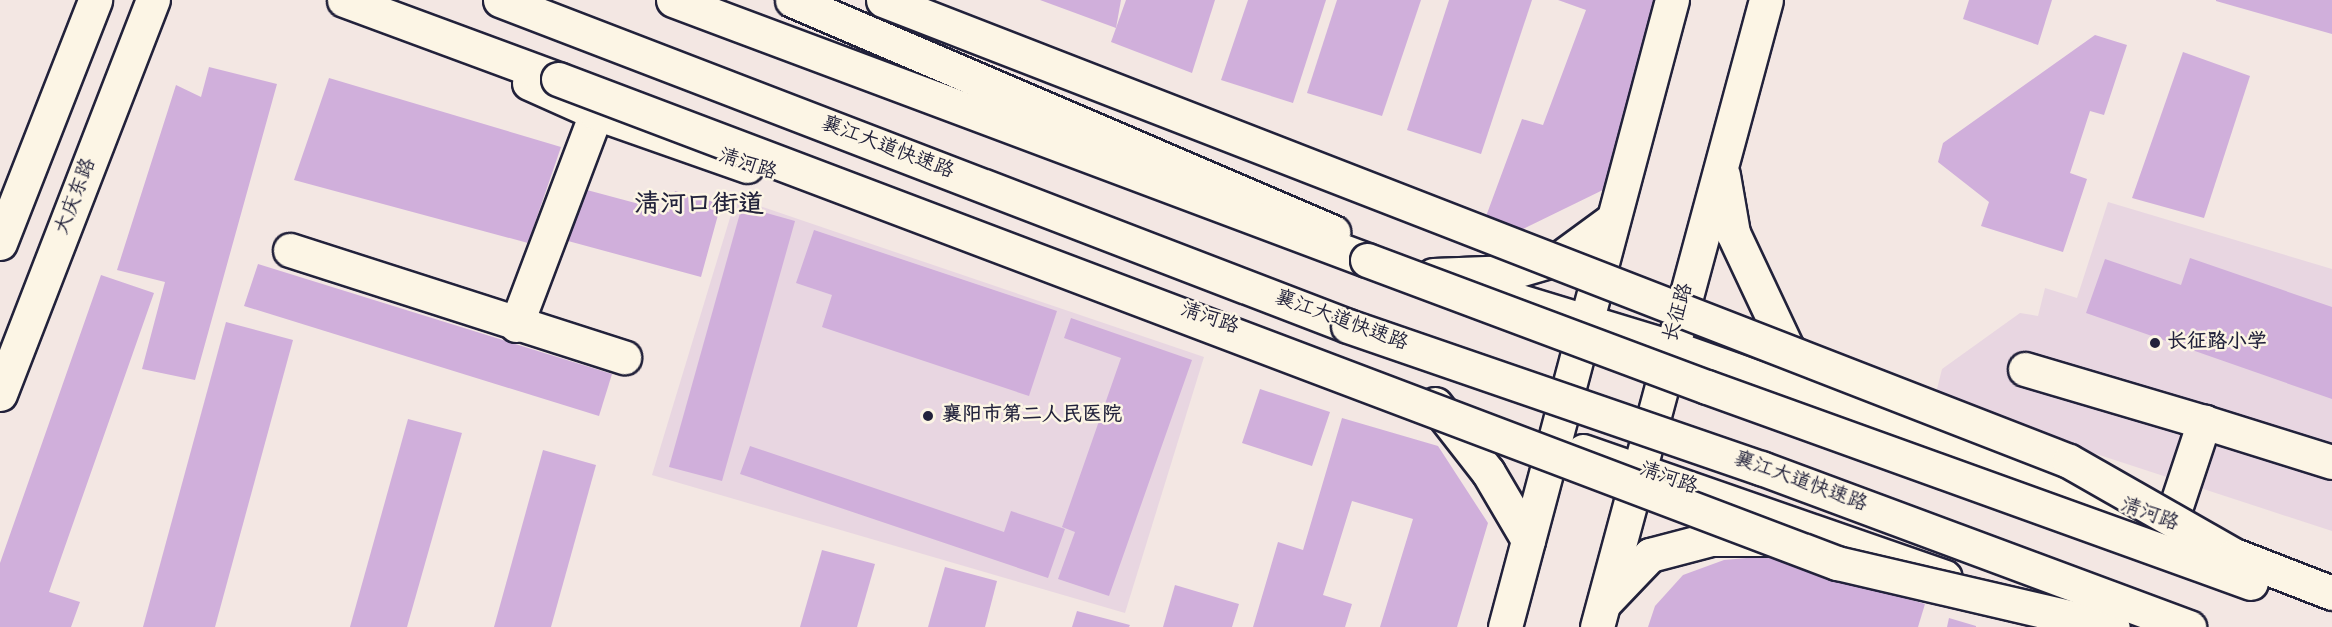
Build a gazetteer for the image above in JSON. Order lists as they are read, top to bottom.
{
  "streets": {
    "main road": [
      "襄江大道快速路",
      "清河路",
      "大庆东路",
      "长征路"
    ]
  },
  "crossings": [
    ["清河路", "长征路"]
  ],
  "districts": ["清河口街道"],
  "places": ["长征路小学", "襄阳市第二人民医院"]
}
